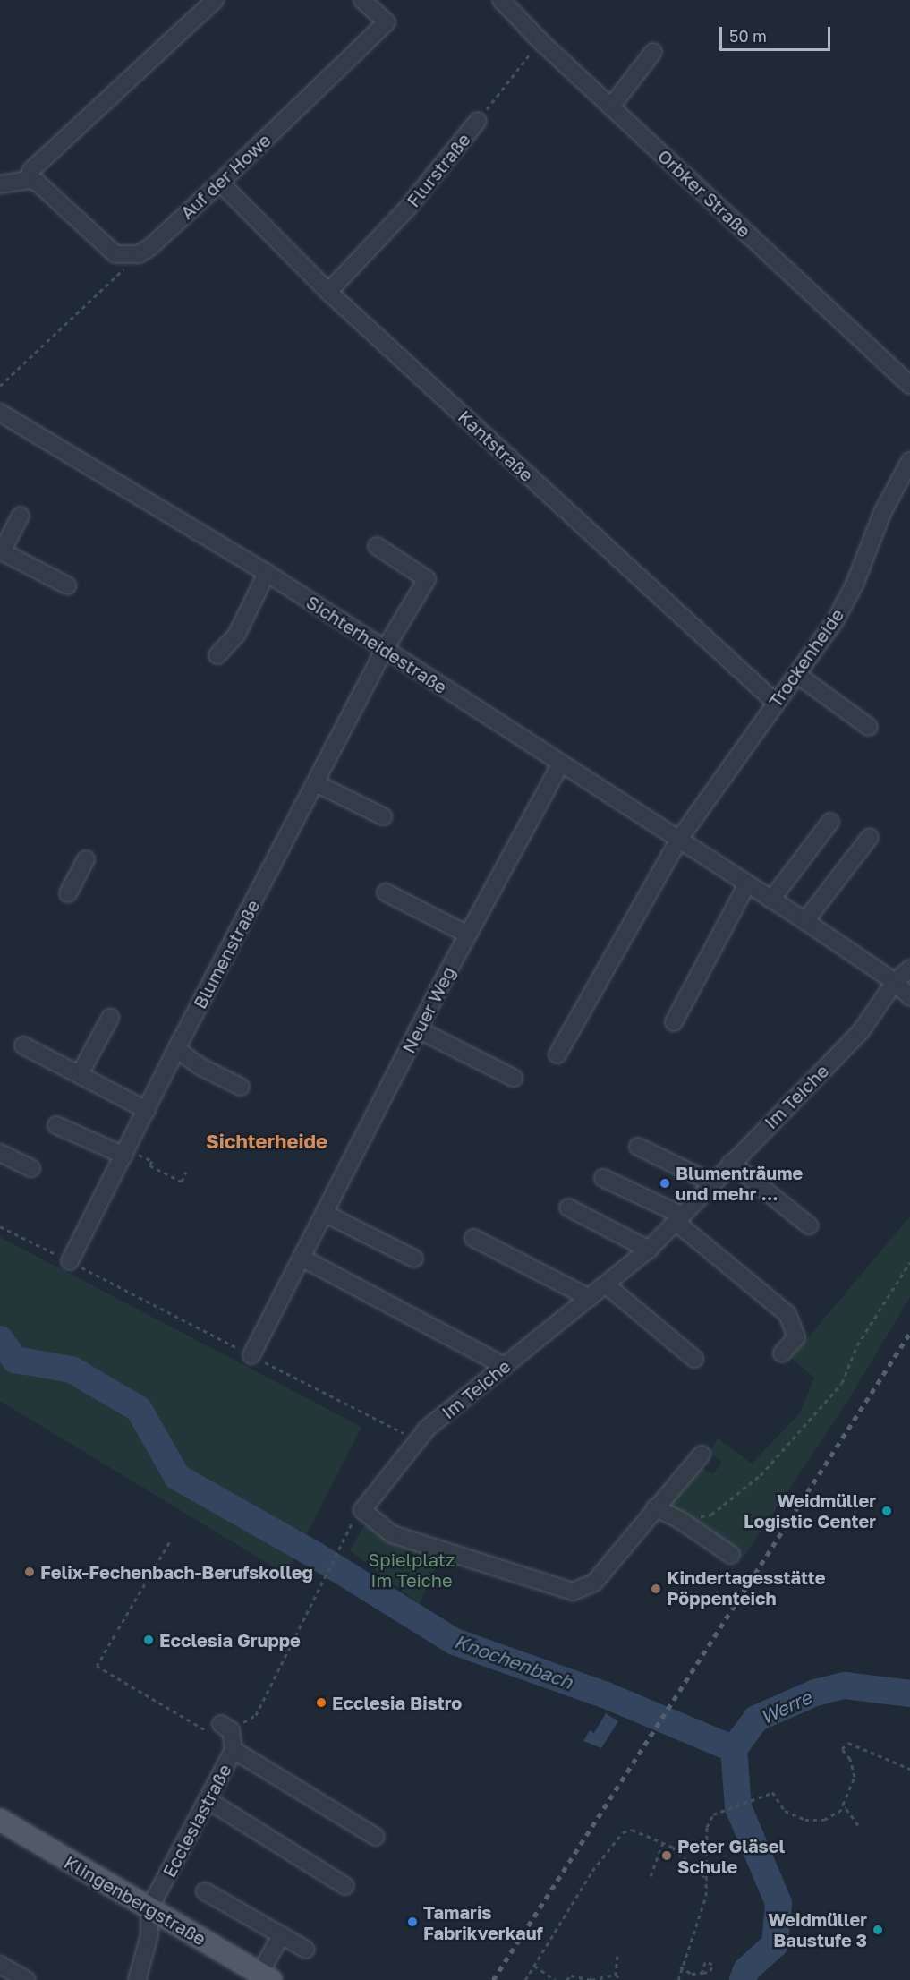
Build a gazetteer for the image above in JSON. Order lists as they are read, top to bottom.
{
  "streets": {
    "main road": ["Klingenbergstraße"],
    "street": [
      "Flurstraße",
      "Auf der Howe",
      "Orbker Straße",
      "Kantstraße",
      "Sichterheidestraße",
      "Trockenheide",
      "Blumenstraße",
      "Neuer Weg",
      "Im Teiche",
      "Ecclesiastraße"
    ]
  },
  "crossings": [
    ["Flurstraße", "Orbker Straße"],
    ["Flurstraße", "Kantstraße"],
    ["Auf der Howe", "Kantstraße"],
    ["Kantstraße", "Trockenheide"],
    ["Sichterheidestraße", "Trockenheide"],
    ["Sichterheidestraße", "Blumenstraße"],
    ["Sichterheidestraße", "Neuer Weg"],
    ["Sichterheidestraße", "Im Teiche"],
    ["Ecclesiastraße", "Klingenbergstraße"]
  ],
  "districts": ["Sichterheide"],
  "water": ["Knochenbach", "Werre"],
  "parks": ["Spielplatz Im Teiche"],
  "places": [
    "Blumenträume und mehr ...",
    "Weidmüller Logistic Center",
    "Felix-Fechenbach-Berufskolleg",
    "Kindertagesstätte Pöppenteich",
    "Ecclesia Gruppe",
    "Ecclesia Bistro",
    "Peter Gläsel Schule",
    "Tamaris Fabrikverkauf",
    "Weidmüller Baustufe 3"
  ],
  "scale_bar": "50 m"
}
